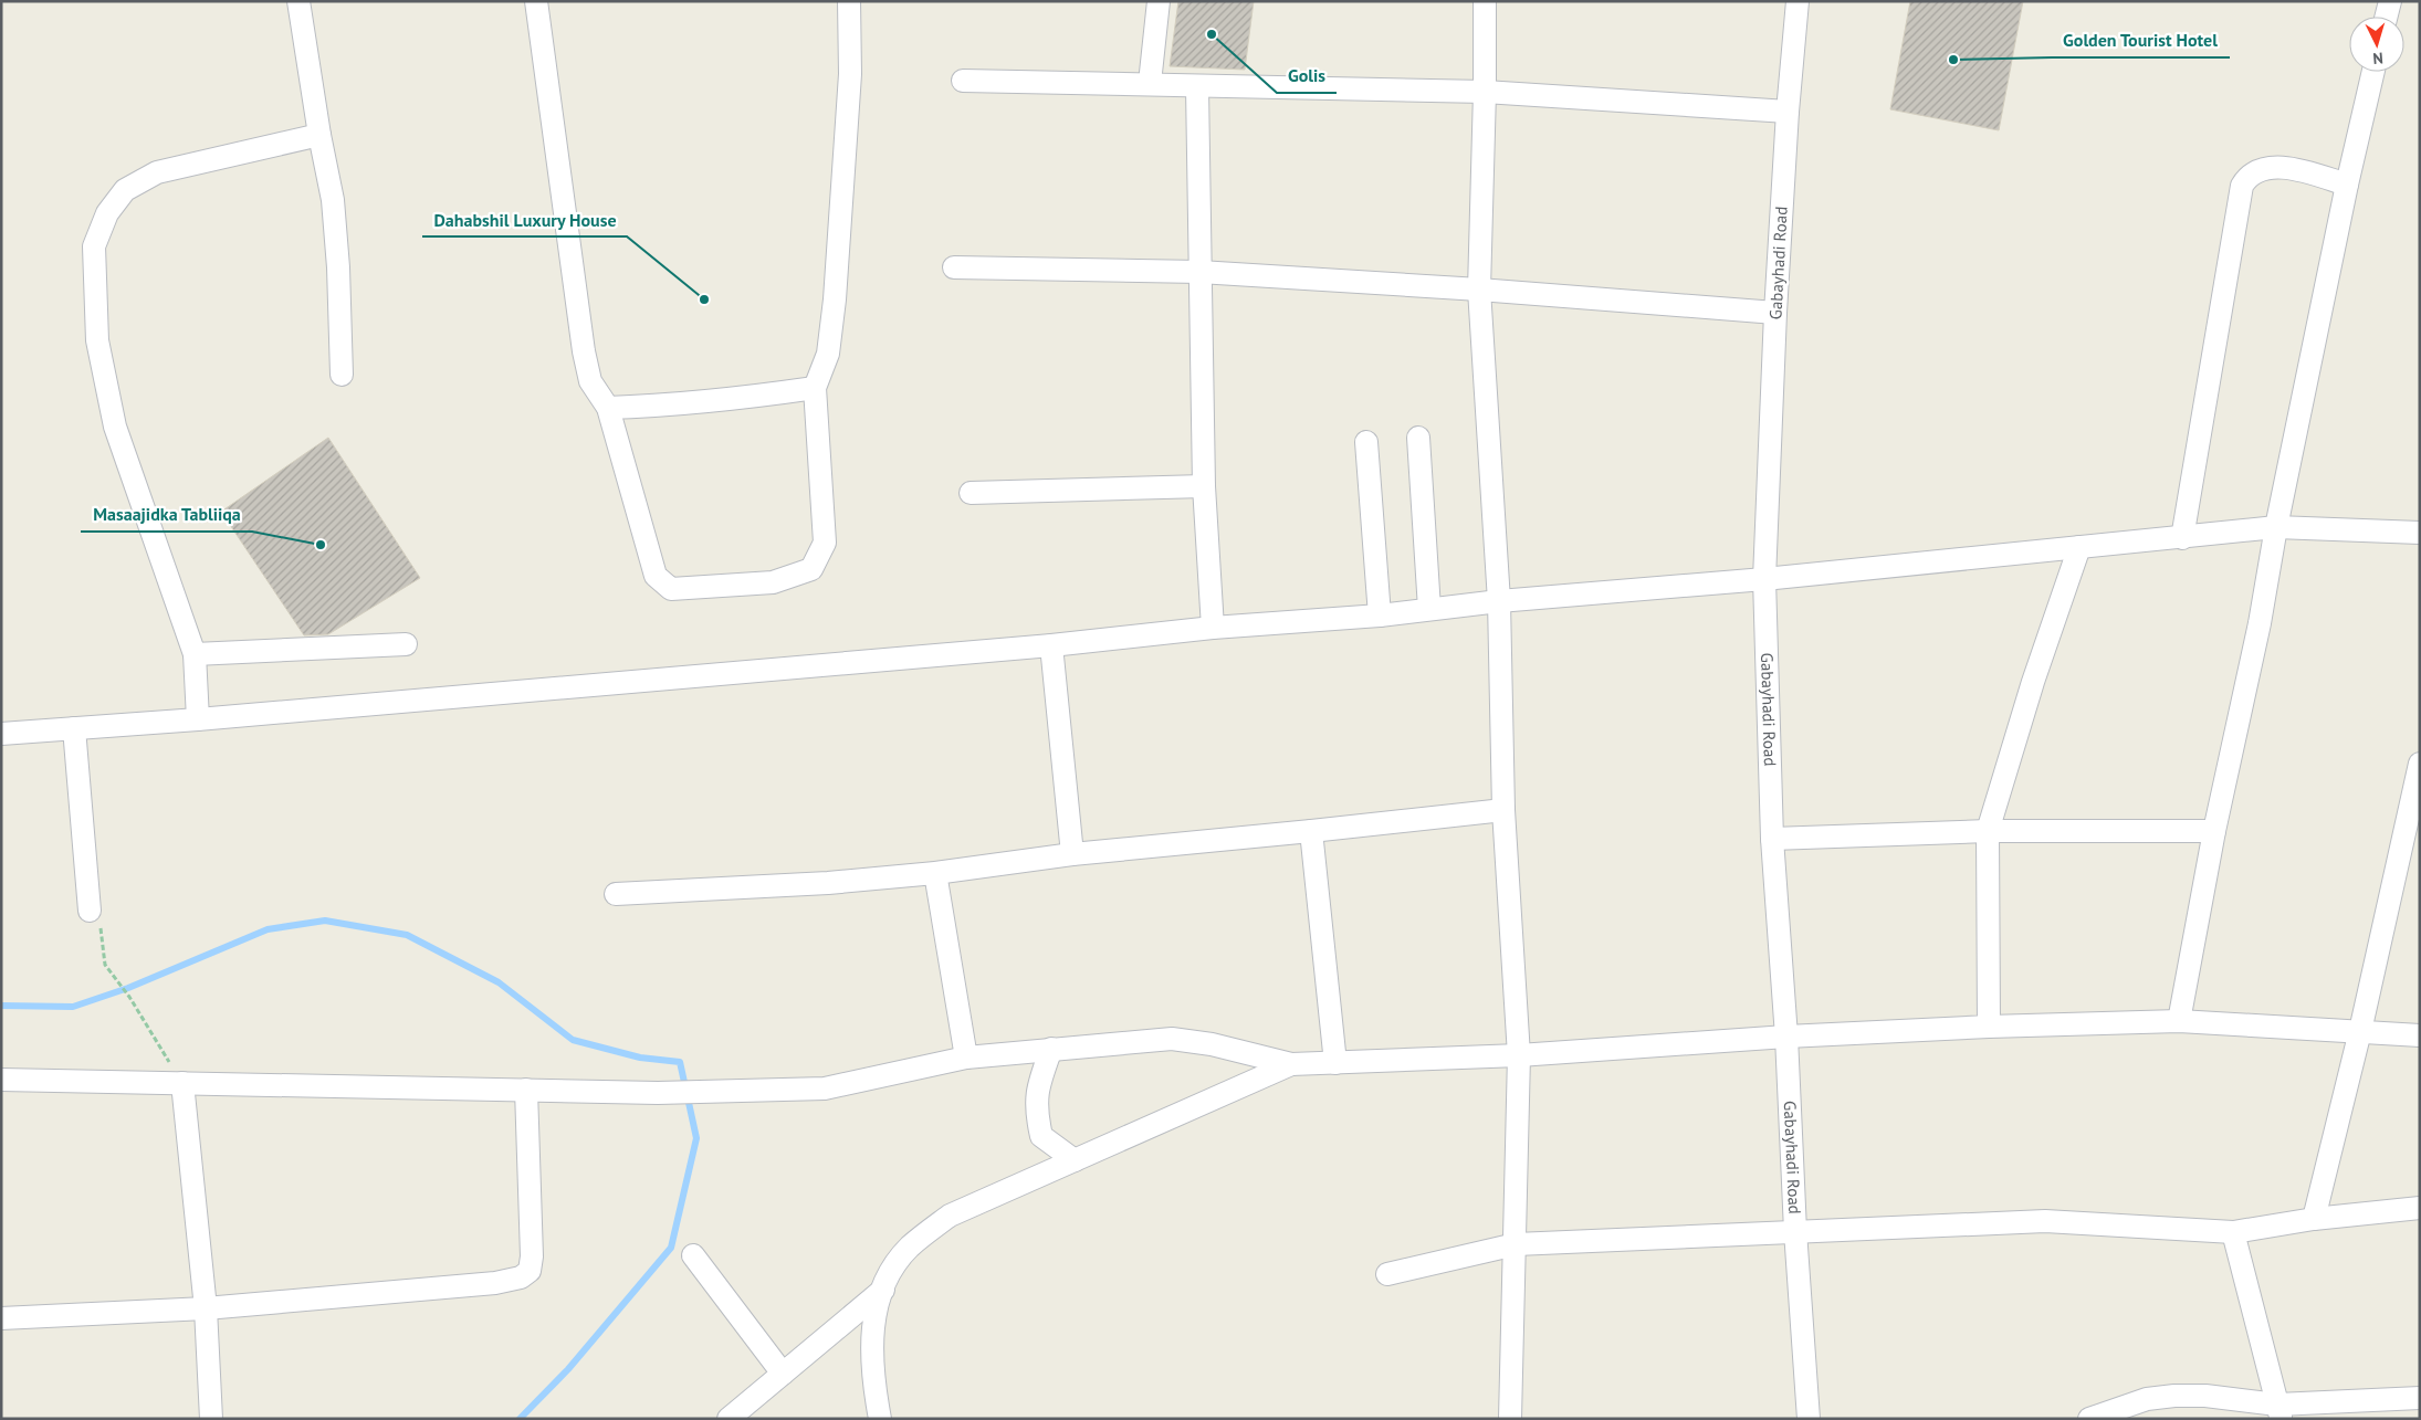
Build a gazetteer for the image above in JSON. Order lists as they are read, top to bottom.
{
  "streets": {
    "street": ["Gabayhadi Road"]
  },
  "places": [
    "Golis",
    "Golden Tourist Hotel",
    "Dahabshil Luxury House",
    "Masaajidka Tabliiqa"
  ],
  "north": "bottom"
}
